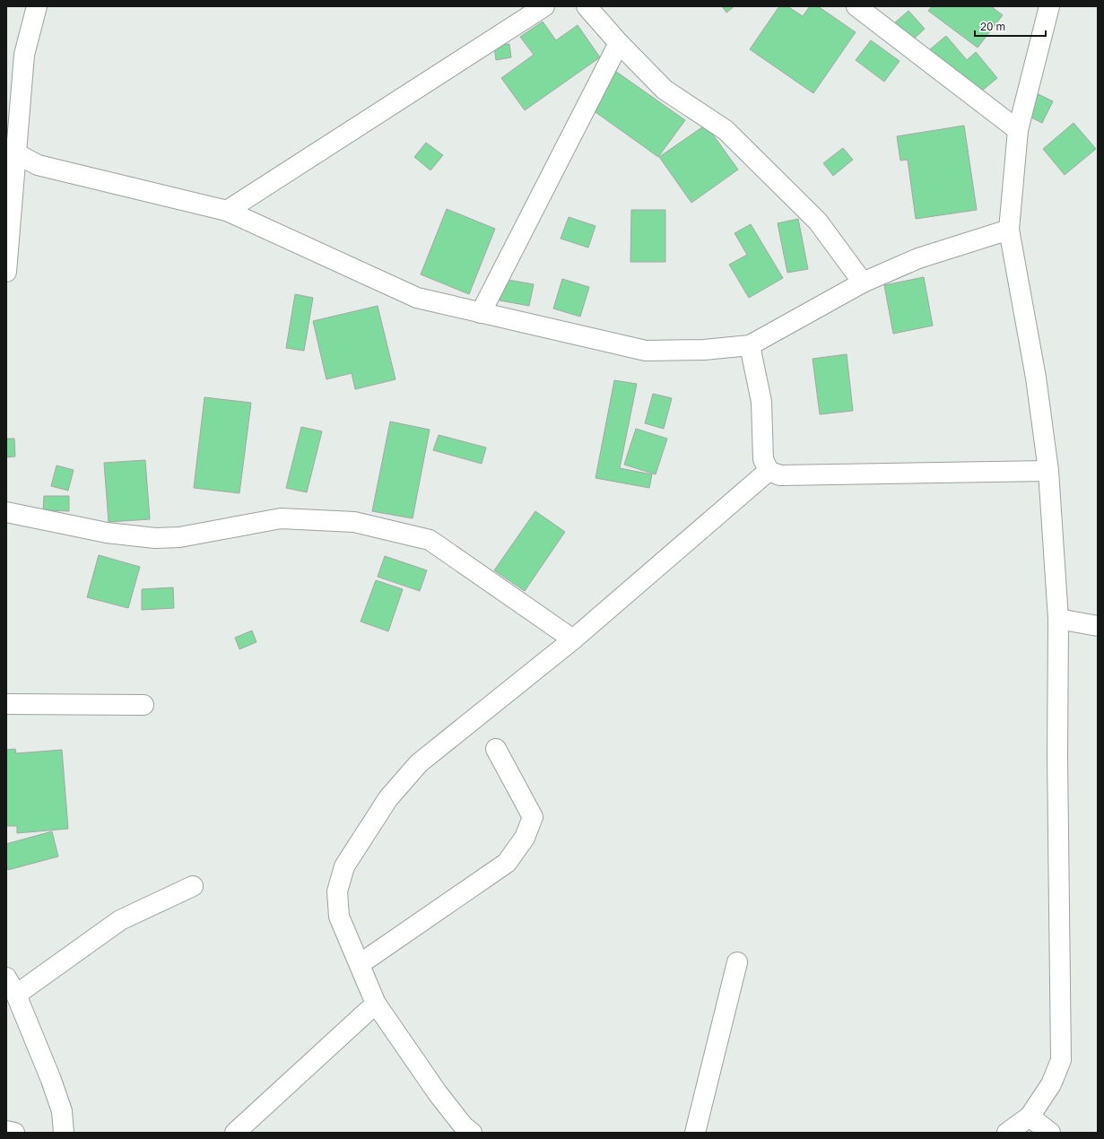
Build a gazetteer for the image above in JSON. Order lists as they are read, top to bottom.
{
  "scale_bar": "20 m"
}
